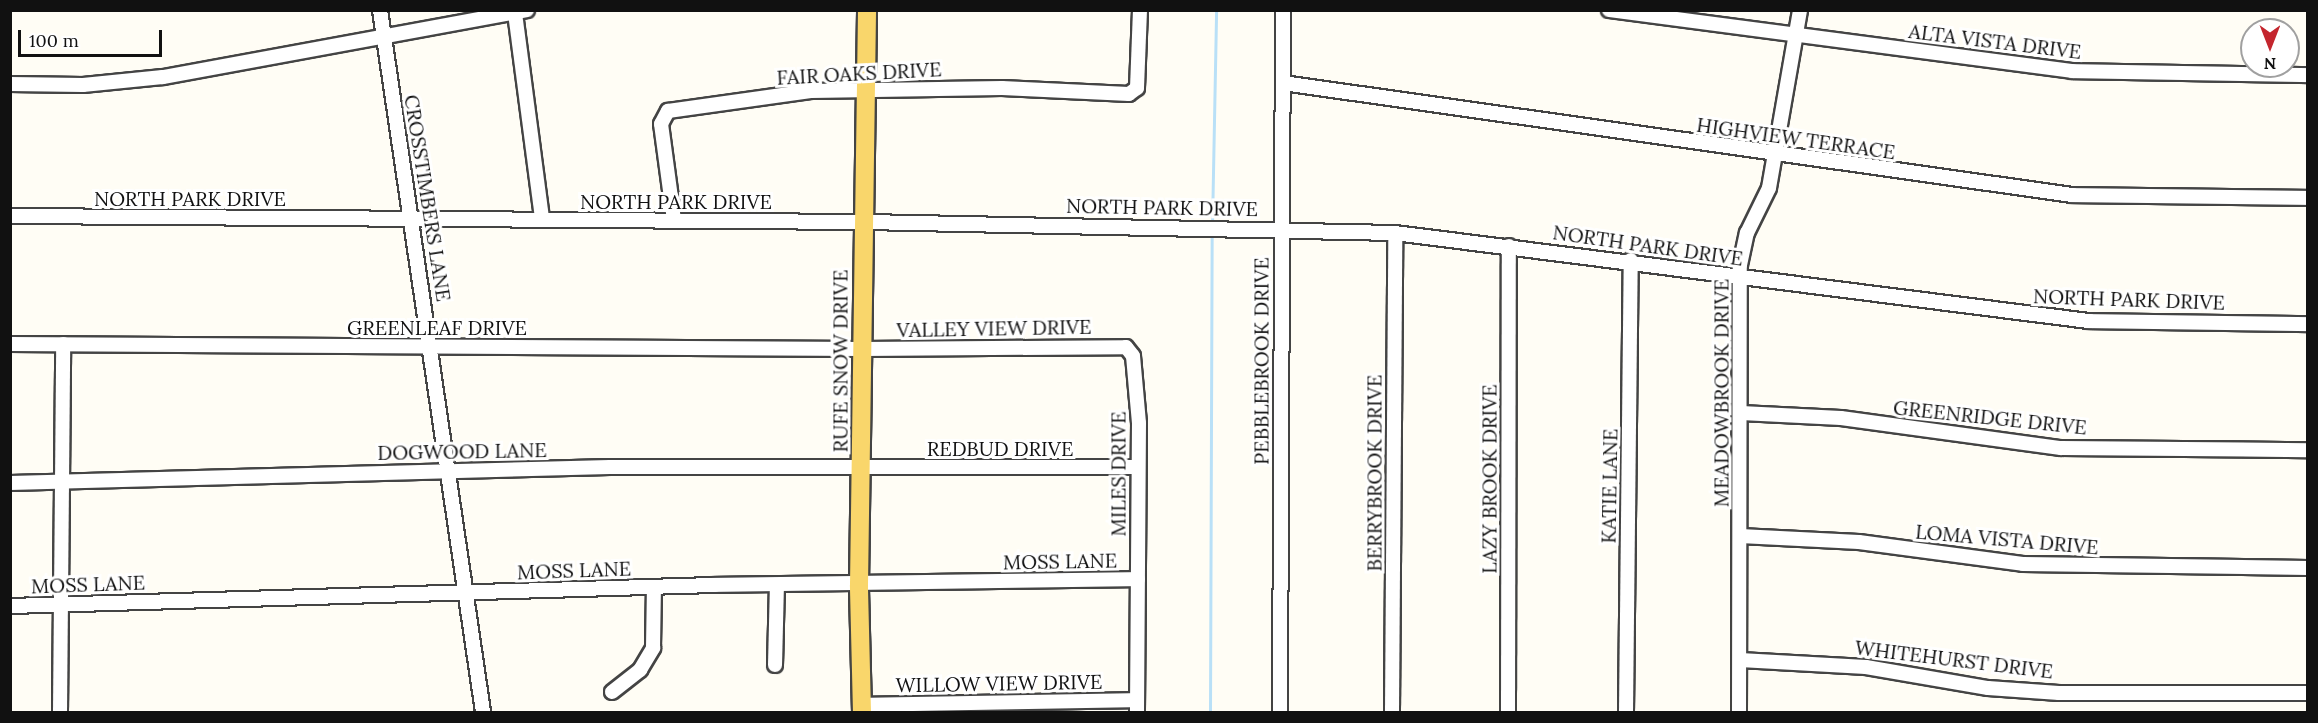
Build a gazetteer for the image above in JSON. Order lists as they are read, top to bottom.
{
  "streets": {
    "main road": ["RUFE SNOW DRIVE"],
    "street": [
      "ALTA VISTA DRIVE",
      "FAIR OAKS DRIVE",
      "HIGHVIEW TERRACE",
      "NORTH PARK DRIVE",
      "CROSSTIMBERS LANE",
      "GREENLEAF DRIVE",
      "VALLEY VIEW DRIVE",
      "PEBBLEBROOK DRIVE",
      "MEADOWBROOK DRIVE",
      "GREENRIDGE DRIVE",
      "REDBUD DRIVE",
      "DOGWOOD LANE",
      "BERRYBROOK DRIVE",
      "MILES DRIVE",
      "LAZY BROOK DRIVE",
      "KATIE LANE",
      "LOMA VISTA DRIVE",
      "MOSS LANE",
      "WHITEHURST DRIVE",
      "WILLOW VIEW DRIVE"
    ]
  },
  "crossings": [
    ["ALTA VISTA DRIVE", "MEADOWBROOK DRIVE"],
    ["FAIR OAKS DRIVE", "NORTH PARK DRIVE"],
    ["FAIR OAKS DRIVE", "RUFE SNOW DRIVE"],
    ["HIGHVIEW TERRACE", "PEBBLEBROOK DRIVE"],
    ["HIGHVIEW TERRACE", "MEADOWBROOK DRIVE"],
    ["NORTH PARK DRIVE", "CROSSTIMBERS LANE"],
    ["NORTH PARK DRIVE", "RUFE SNOW DRIVE"],
    ["NORTH PARK DRIVE", "PEBBLEBROOK DRIVE"],
    ["NORTH PARK DRIVE", "MEADOWBROOK DRIVE"],
    ["NORTH PARK DRIVE", "BERRYBROOK DRIVE"],
    ["NORTH PARK DRIVE", "LAZY BROOK DRIVE"],
    ["NORTH PARK DRIVE", "KATIE LANE"],
    ["CROSSTIMBERS LANE", "GREENLEAF DRIVE"],
    ["CROSSTIMBERS LANE", "DOGWOOD LANE"],
    ["CROSSTIMBERS LANE", "MOSS LANE"],
    ["GREENLEAF DRIVE", "VALLEY VIEW DRIVE"],
    ["GREENLEAF DRIVE", "RUFE SNOW DRIVE"],
    ["VALLEY VIEW DRIVE", "RUFE SNOW DRIVE"],
    ["VALLEY VIEW DRIVE", "MILES DRIVE"],
    ["RUFE SNOW DRIVE", "REDBUD DRIVE"],
    ["RUFE SNOW DRIVE", "DOGWOOD LANE"],
    ["RUFE SNOW DRIVE", "MOSS LANE"],
    ["RUFE SNOW DRIVE", "WILLOW VIEW DRIVE"],
    ["MEADOWBROOK DRIVE", "GREENRIDGE DRIVE"],
    ["MEADOWBROOK DRIVE", "LOMA VISTA DRIVE"],
    ["MEADOWBROOK DRIVE", "WHITEHURST DRIVE"],
    ["REDBUD DRIVE", "DOGWOOD LANE"],
    ["REDBUD DRIVE", "MILES DRIVE"],
    ["MILES DRIVE", "MOSS LANE"],
    ["MILES DRIVE", "WILLOW VIEW DRIVE"]
  ],
  "scale_bar": "100 m",
  "north": "bottom"
}
